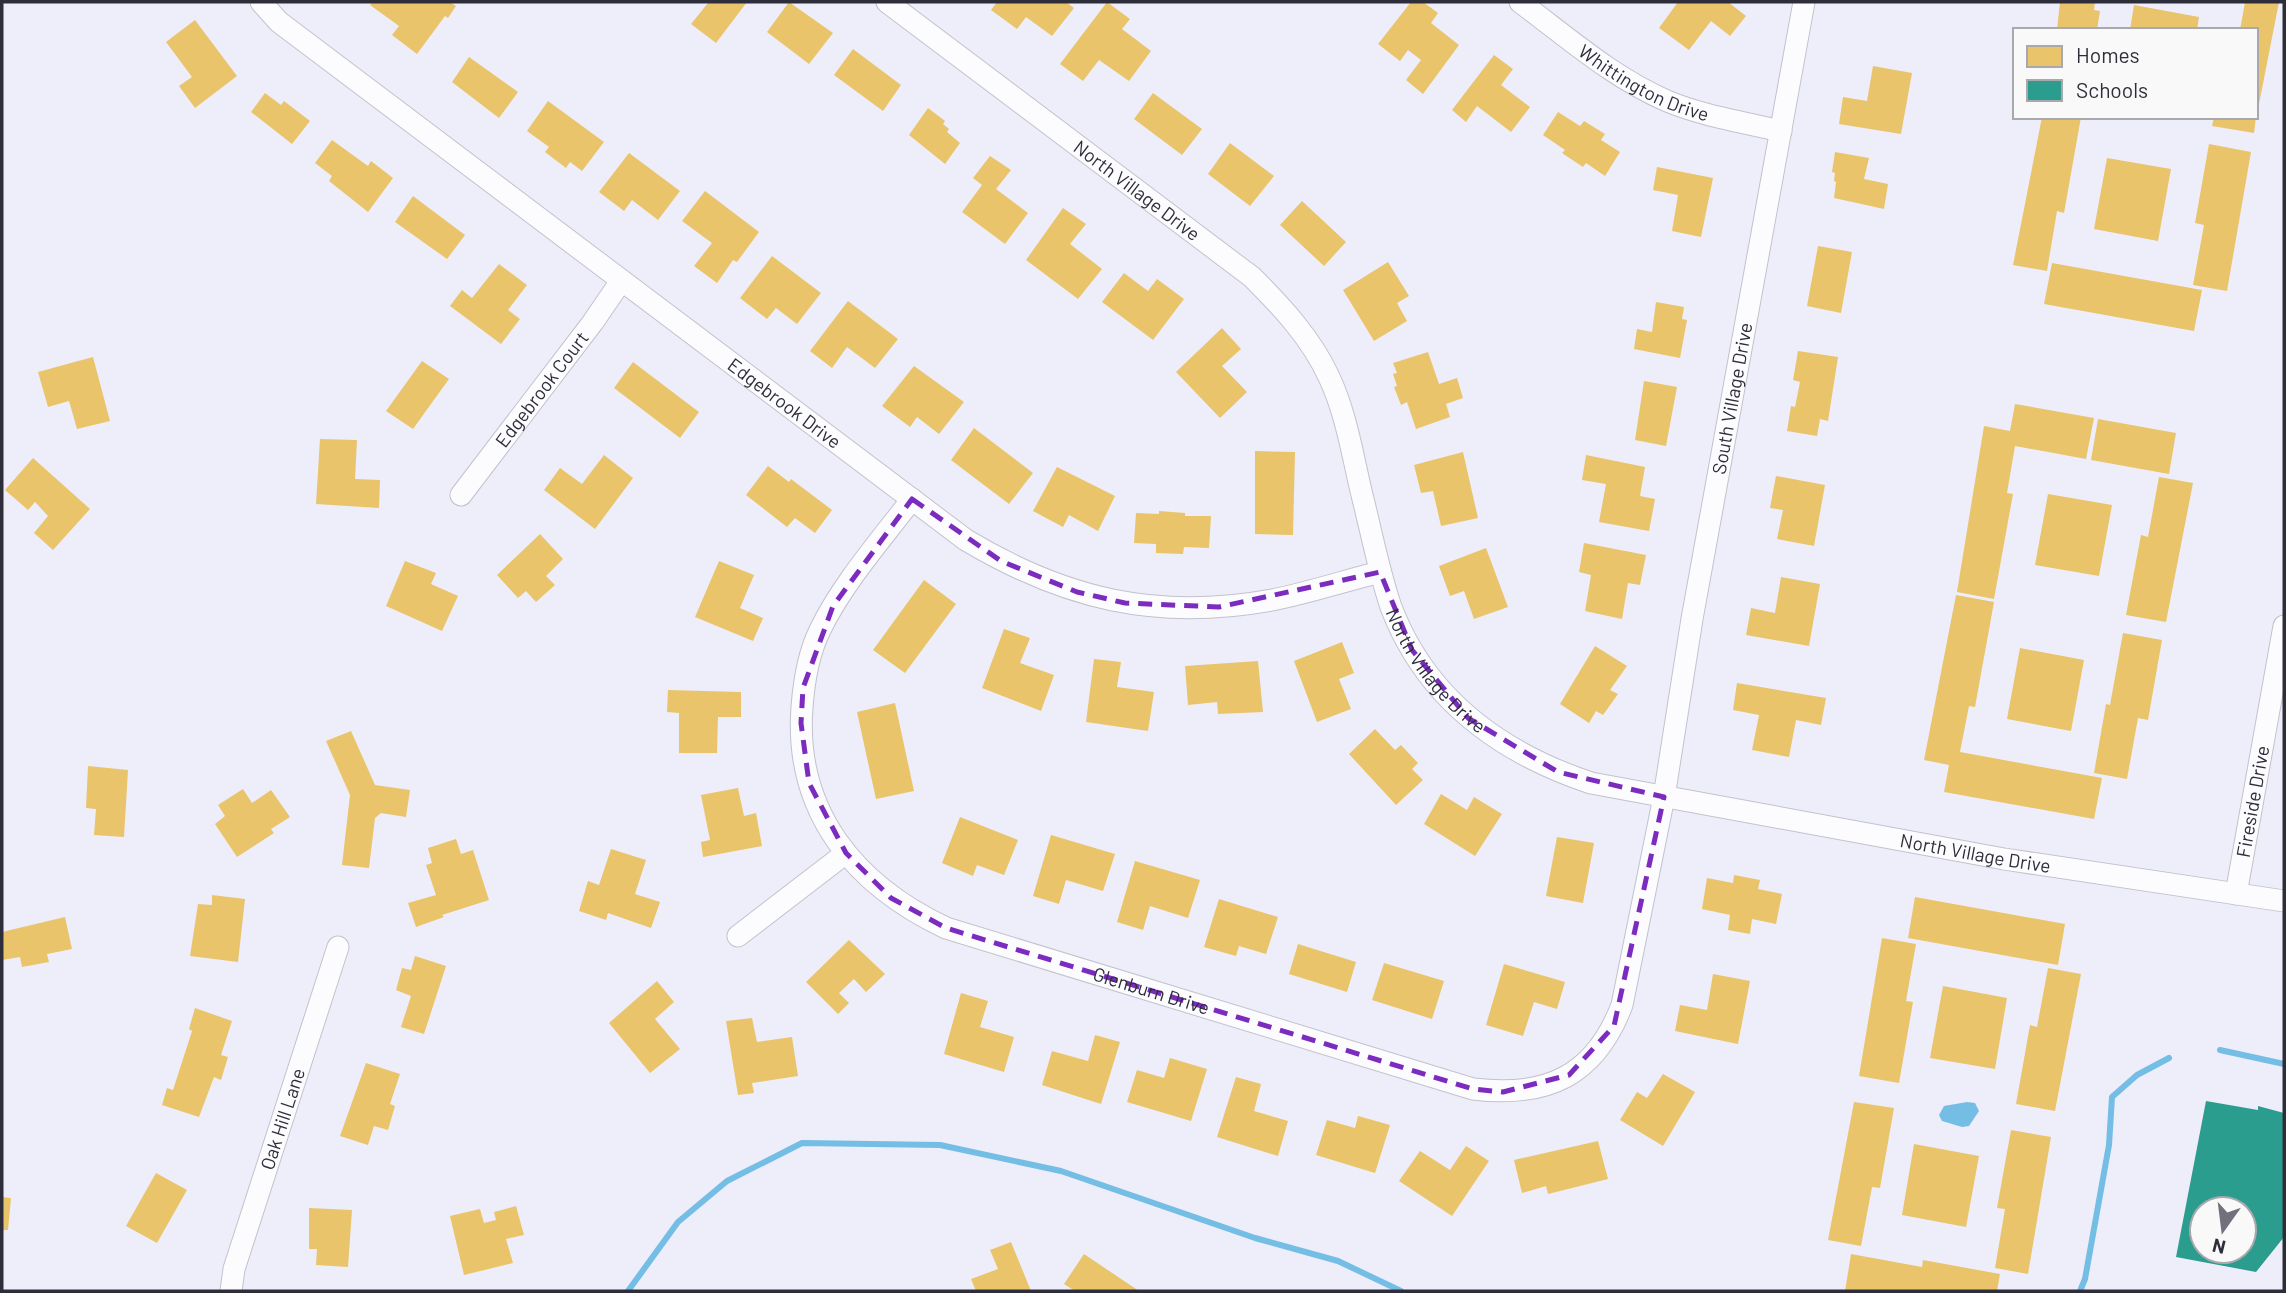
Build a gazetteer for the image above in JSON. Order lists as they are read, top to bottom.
{
  "streets": {
    "street": [
      "Whittington Drive",
      "North Village Drive",
      "Edgebrook Court",
      "South Village Drive",
      "Edgebrook Drive",
      "Fireside Drive",
      "Glenburn Drive",
      "Oak Hill Lane"
    ]
  },
  "crossings": [
    ["Whittington Drive", "South Village Drive"],
    ["North Village Drive", "South Village Drive"],
    ["North Village Drive", "Edgebrook Drive"],
    ["North Village Drive", "Fireside Drive"],
    ["North Village Drive", "Glenburn Drive"],
    ["Edgebrook Court", "Edgebrook Drive"],
    ["South Village Drive", "Glenburn Drive"],
    ["Edgebrook Drive", "Glenburn Drive"]
  ],
  "legend": ["Homes", "Schools"],
  "north": "bottom"
}
